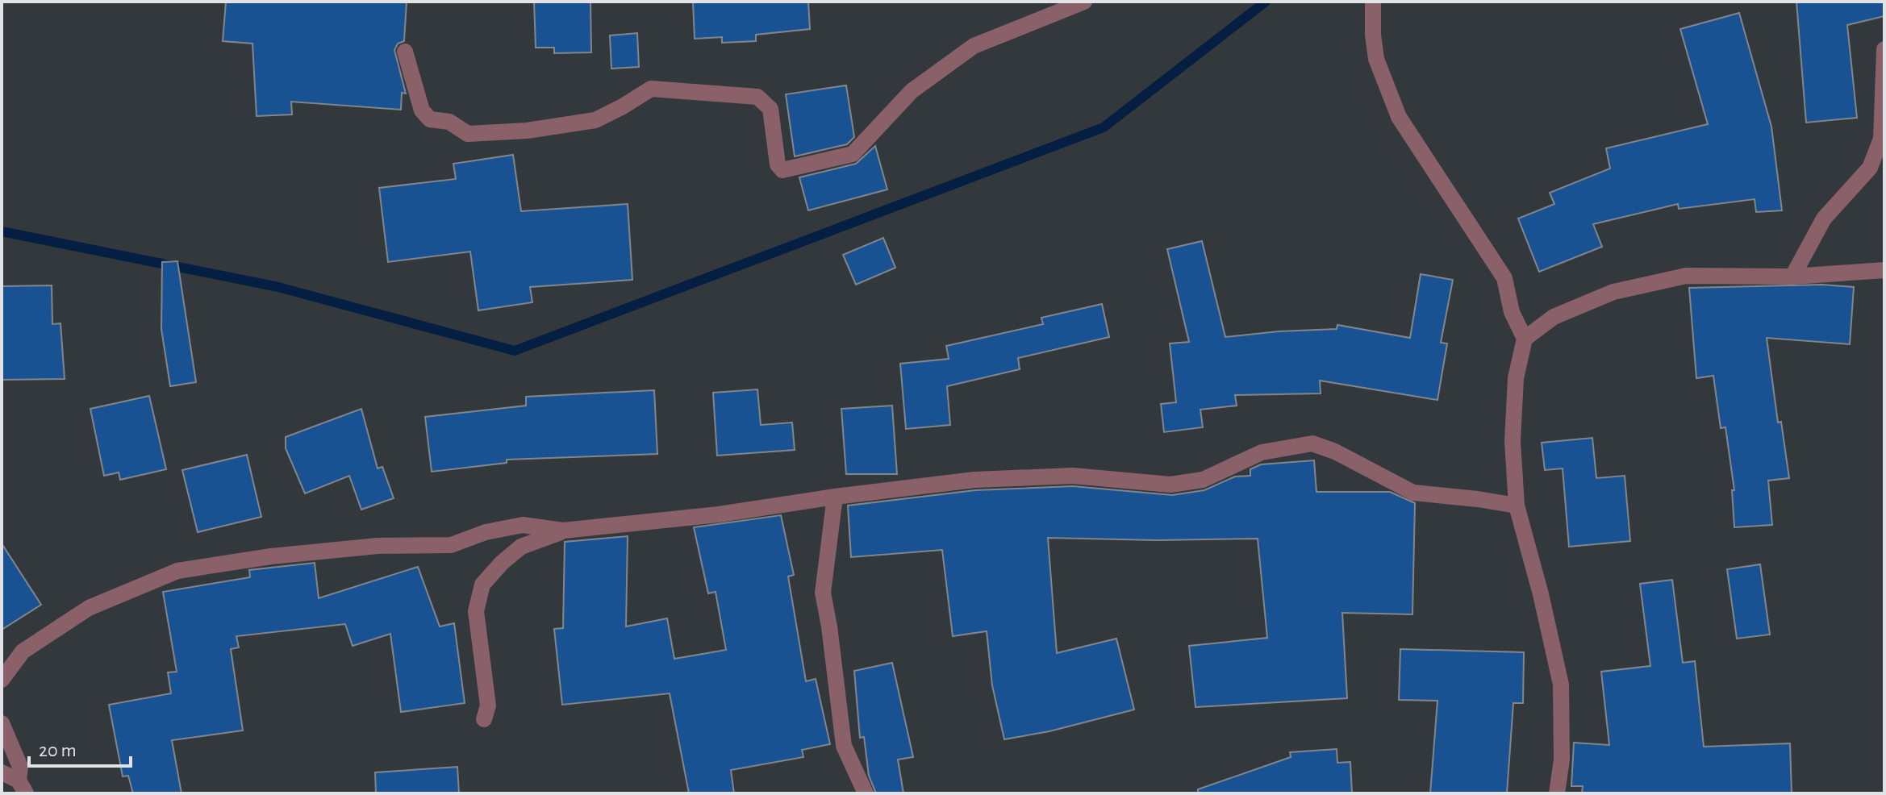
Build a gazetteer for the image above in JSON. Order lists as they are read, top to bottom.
{
  "scale_bar": "20 m"
}
